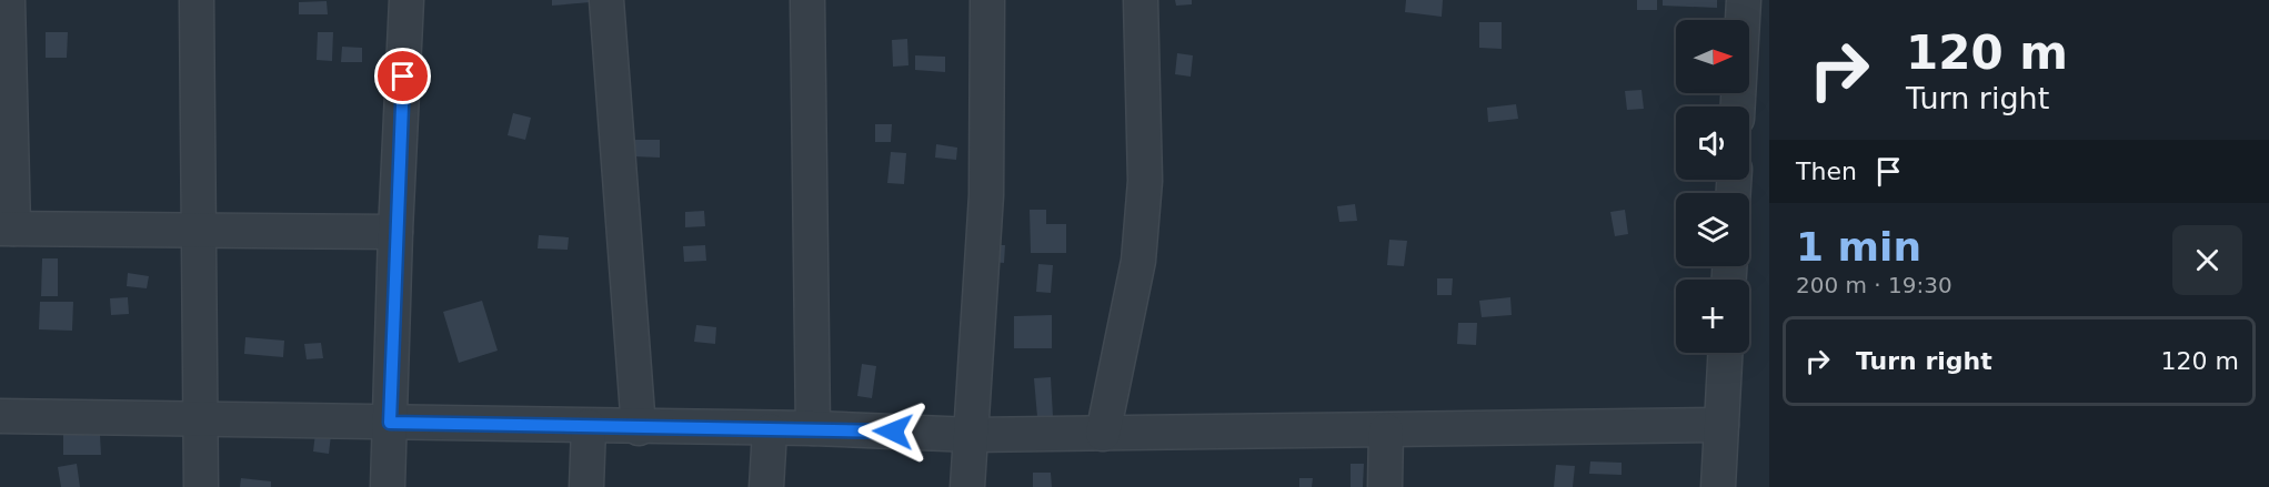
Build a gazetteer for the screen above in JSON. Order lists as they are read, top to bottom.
{
  "north": "right",
  "page": {
    "turn": ["120 m", "Turn right"],
    "map_buttons": "+",
    "then": "Then",
    "heading": ["1 min", "200 m · 19:30"],
    "list": [
      {
        "name": "Turn right",
        "value": "120 m"
      }
    ]
  }
}
